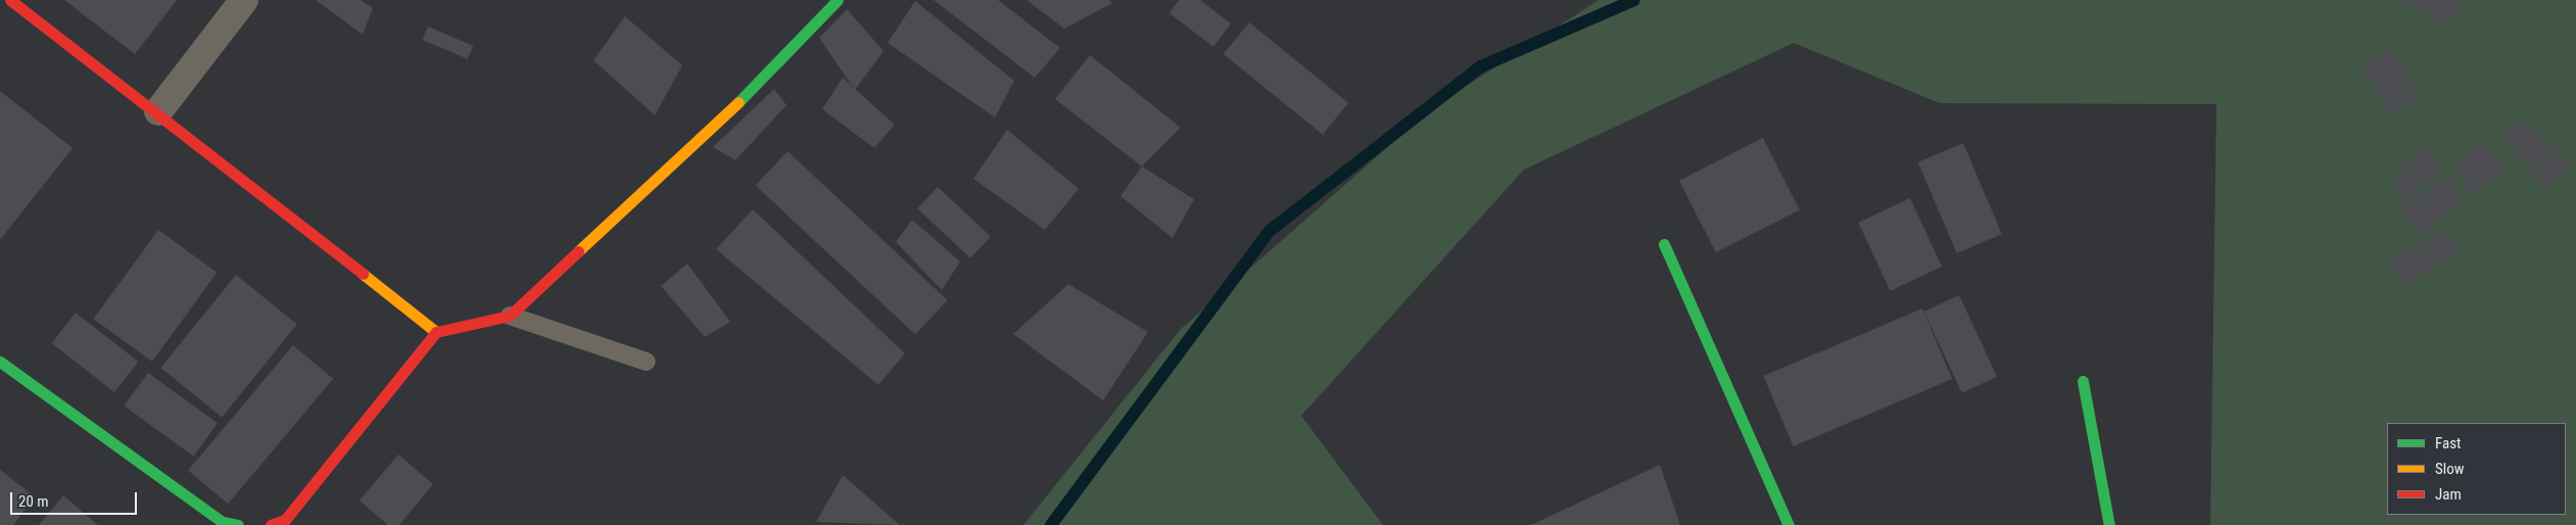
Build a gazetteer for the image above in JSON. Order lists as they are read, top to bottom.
{
  "legend": ["Fast", "Slow", "Jam"],
  "scale_bar": "20 m"
}
